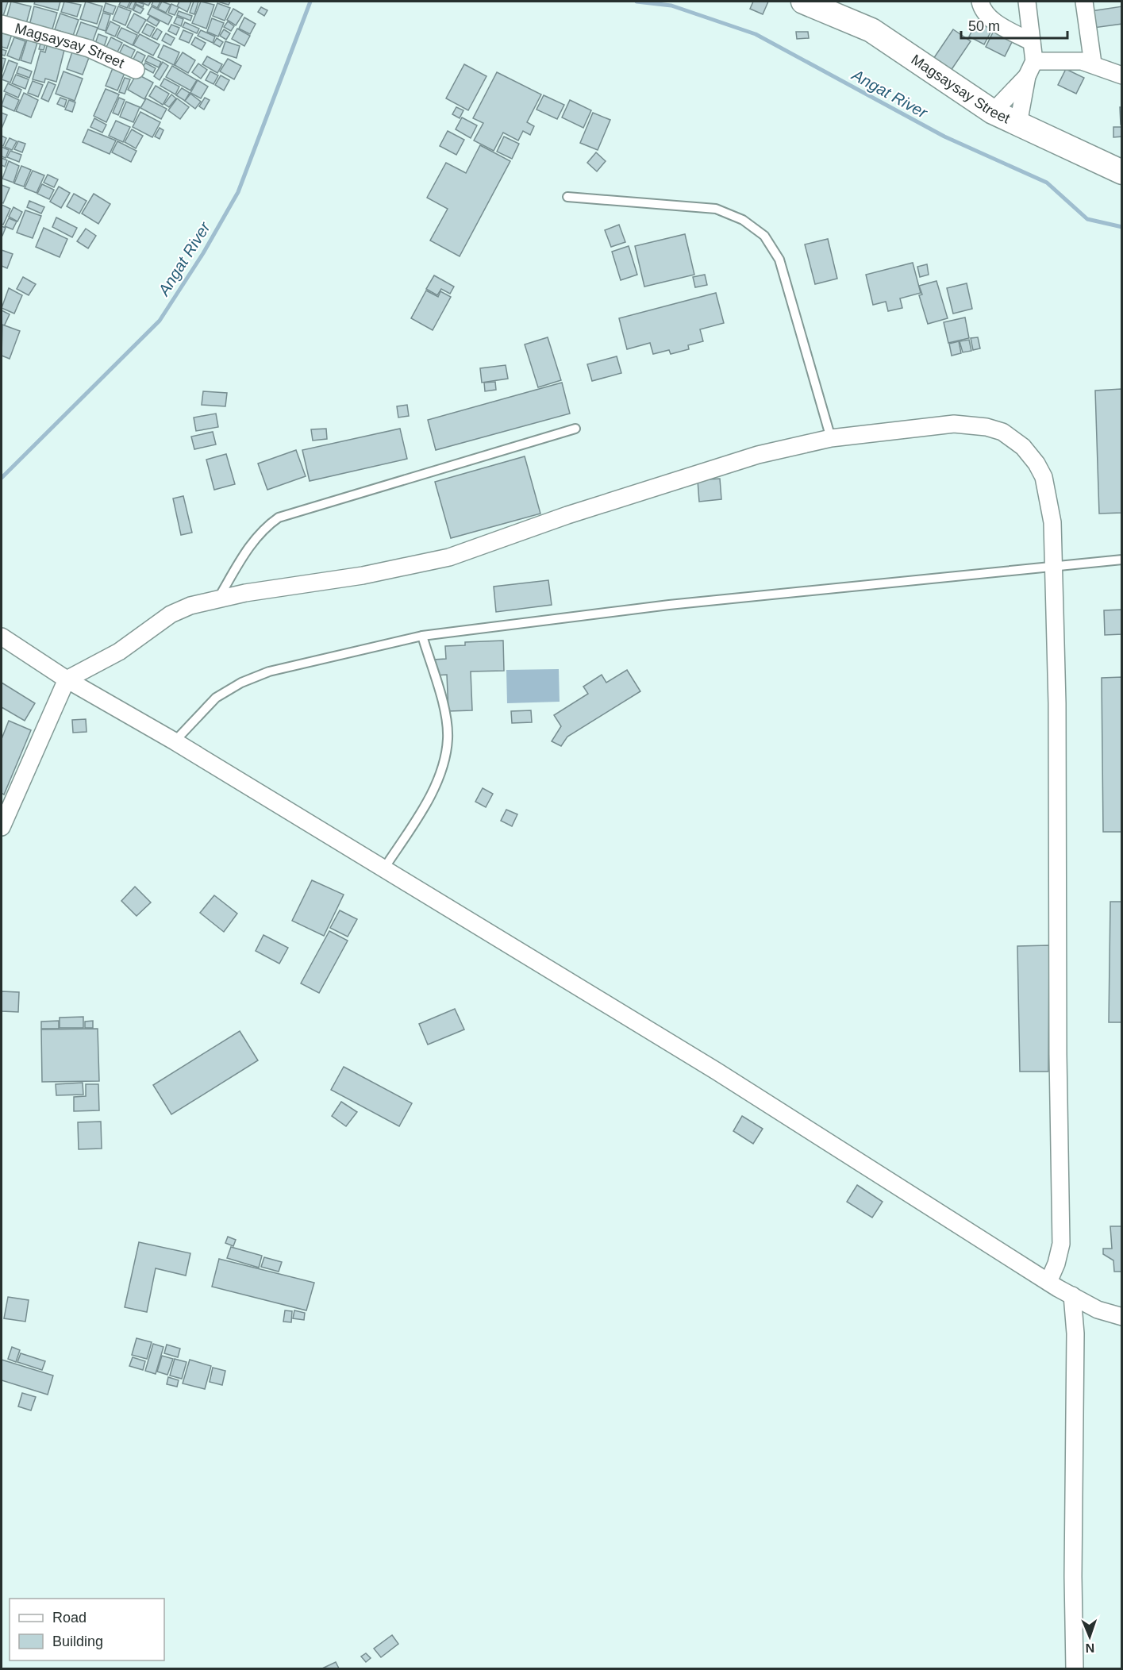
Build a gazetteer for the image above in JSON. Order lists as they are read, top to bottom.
{
  "streets": {
    "street": ["Magsaysay Street"]
  },
  "water": ["Angat River"],
  "legend": ["Road", "Building"],
  "scale_bar": "50 m",
  "north": "bottom"
}
